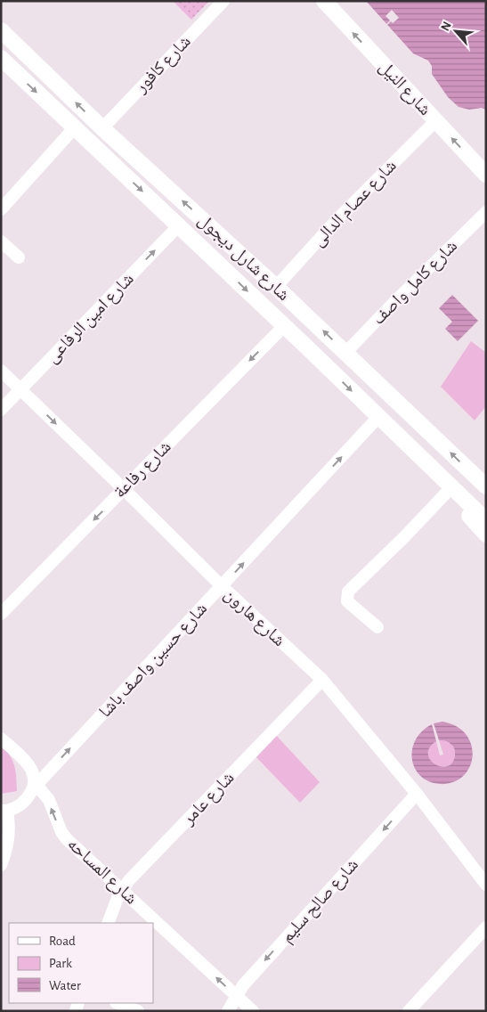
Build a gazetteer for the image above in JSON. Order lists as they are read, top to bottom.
{
  "streets": {
    "main road": ["شارع النيل", "شارع شارل ديجول"],
    "street": [
      "شارع كافور",
      "شارع عصام الدالى",
      "شارع كامل واصف",
      "شارع امين الرفاعى",
      "شارع رفاعة",
      "شارع هارون",
      "شارع حسين واصف باشا",
      "شارع عامر",
      "شارع المساحه",
      "شارع صالح سليم"
    ]
  },
  "crossings": [
    ["شارع كافور", "شارع شارل ديجول"],
    ["شارع النيل", "شارع عصام الدالى"],
    ["شارع عصام الدالى", "شارع شارل ديجول"],
    ["شارع شارل ديجول", "شارع كامل واصف"],
    ["شارع شارل ديجول", "شارع امين الرفاعى"],
    ["شارع شارل ديجول", "شارع رفاعة"],
    ["شارع شارل ديجول", "شارع حسين واصف باشا"],
    ["شارع امين الرفاعى", "شارع هارون"],
    ["شارع رفاعة", "شارع هارون"],
    ["شارع هارون", "شارع حسين واصف باشا"],
    ["شارع هارون", "شارع عامر"],
    ["شارع هارون", "شارع صالح سليم"],
    ["شارع حسين واصف باشا", "شارع المساحه"],
    ["شارع عامر", "شارع المساحه"],
    ["شارع المساحه", "شارع صالح سليم"]
  ],
  "one_way": [
    "شارع النيل",
    "شارع امين الرفاعى",
    "شارع رفاعة",
    "شارع حسين واصف باشا",
    "شارع المساحه",
    "شارع صالح سليم"
  ],
  "legend": ["Road", "Park", "Water"],
  "north": "top left"
}
